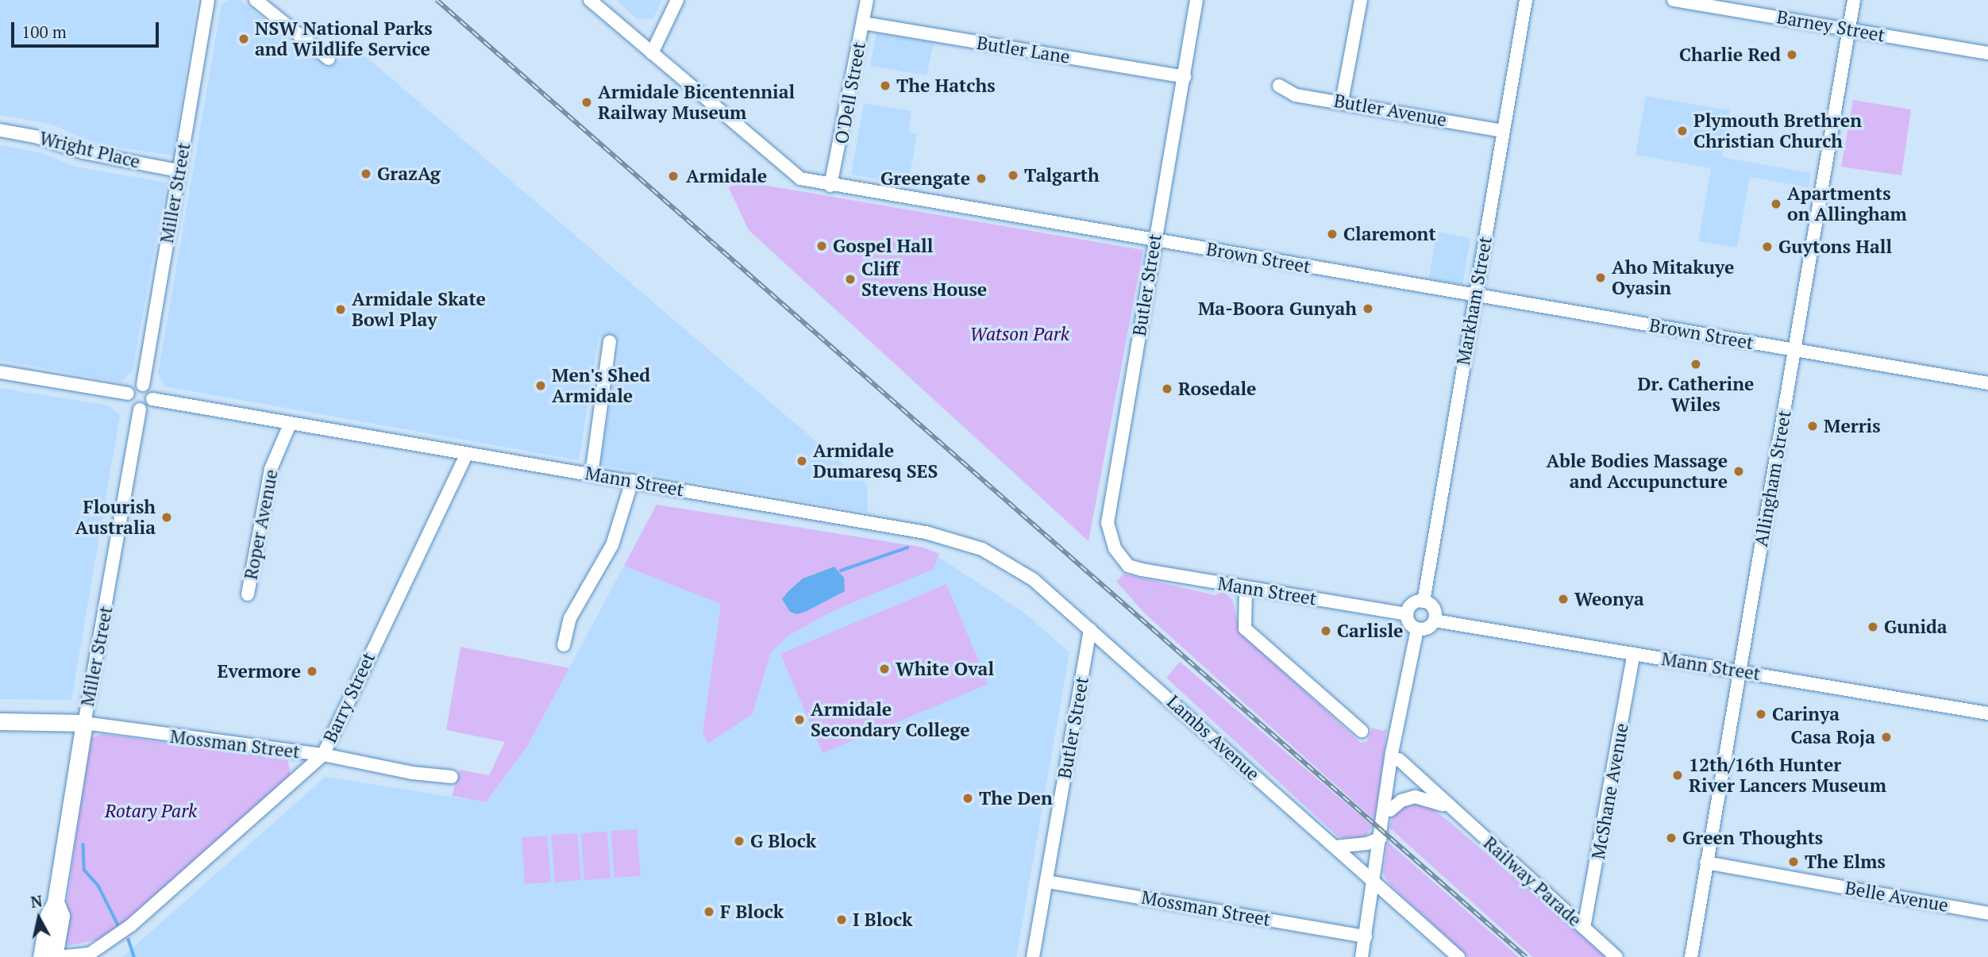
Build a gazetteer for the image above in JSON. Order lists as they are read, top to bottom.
{
  "streets": {
    "main road": ["Miller Street"],
    "street": [
      "Barney Street",
      "Butler Lane",
      "O'Dell Street",
      "Butler Avenue",
      "Wright Place",
      "Brown Street",
      "Butler Street",
      "Markham Street",
      "Allingham Street",
      "Mann Street",
      "Roper Avenue",
      "Barry Street",
      "Lambs Avenue",
      "Mossman Street",
      "McShane Avenue",
      "Railway Parade",
      "Belle Avenue"
    ]
  },
  "crossings": [
    ["Barney Street", "Allingham Street"],
    ["Butler Lane", "O'Dell Street"],
    ["Butler Lane", "Butler Street"],
    ["O'Dell Street", "Brown Street"],
    ["Butler Avenue", "Markham Street"],
    ["Wright Place", "Miller Street"],
    ["Miller Street", "Mann Street"],
    ["Miller Street", "Mossman Street"],
    ["Brown Street", "Butler Street"],
    ["Brown Street", "Markham Street"],
    ["Brown Street", "Allingham Street"],
    ["Butler Street", "Mann Street"],
    ["Butler Street", "Lambs Avenue"],
    ["Butler Street", "Mossman Street"],
    ["Markham Street", "Mann Street"],
    ["Allingham Street", "Mann Street"],
    ["Allingham Street", "Belle Avenue"],
    ["Mann Street", "Roper Avenue"],
    ["Mann Street", "Barry Street"],
    ["Mann Street", "Lambs Avenue"],
    ["Mann Street", "McShane Avenue"],
    ["Barry Street", "Mossman Street"],
    ["McShane Avenue", "Railway Parade"]
  ],
  "parks": ["Watson Park", "Rotary Park"],
  "places": [
    "NSW National Parks and Wildlife Service",
    "Charlie Red",
    "The Hatchs",
    "Armidale Bicentennial Railway Museum",
    "Plymouth Brethren Christian Church",
    "GrazAg",
    "Talgarth",
    "Armidale",
    "Greengate",
    "Apartments on Allingham",
    "Claremont",
    "Gospel Hall",
    "Guytons Hall",
    "Aho Mitakuye Oyasin",
    "Cliff Stevens House",
    "Ma-Boora Gunyah",
    "Armidale Skate Bowl Play",
    "Dr. Catherine Wiles",
    "Men's Shed Armidale",
    "Rosedale",
    "Merris",
    "Armidale Dumaresq SES",
    "Able Bodies Massage and Accupuncture",
    "Flourish Australia",
    "Weonya",
    "Gunida",
    "Carlisle",
    "White Oval",
    "Evermore",
    "Carinya",
    "Armidale Secondary College",
    "Casa Roja",
    "12th/16th Hunter River Lancers Museum",
    "The Den",
    "Green Thoughts",
    "G Block",
    "The Elms",
    "F Block",
    "I Block"
  ],
  "scale_bar": "100 m",
  "north": "top"
}
